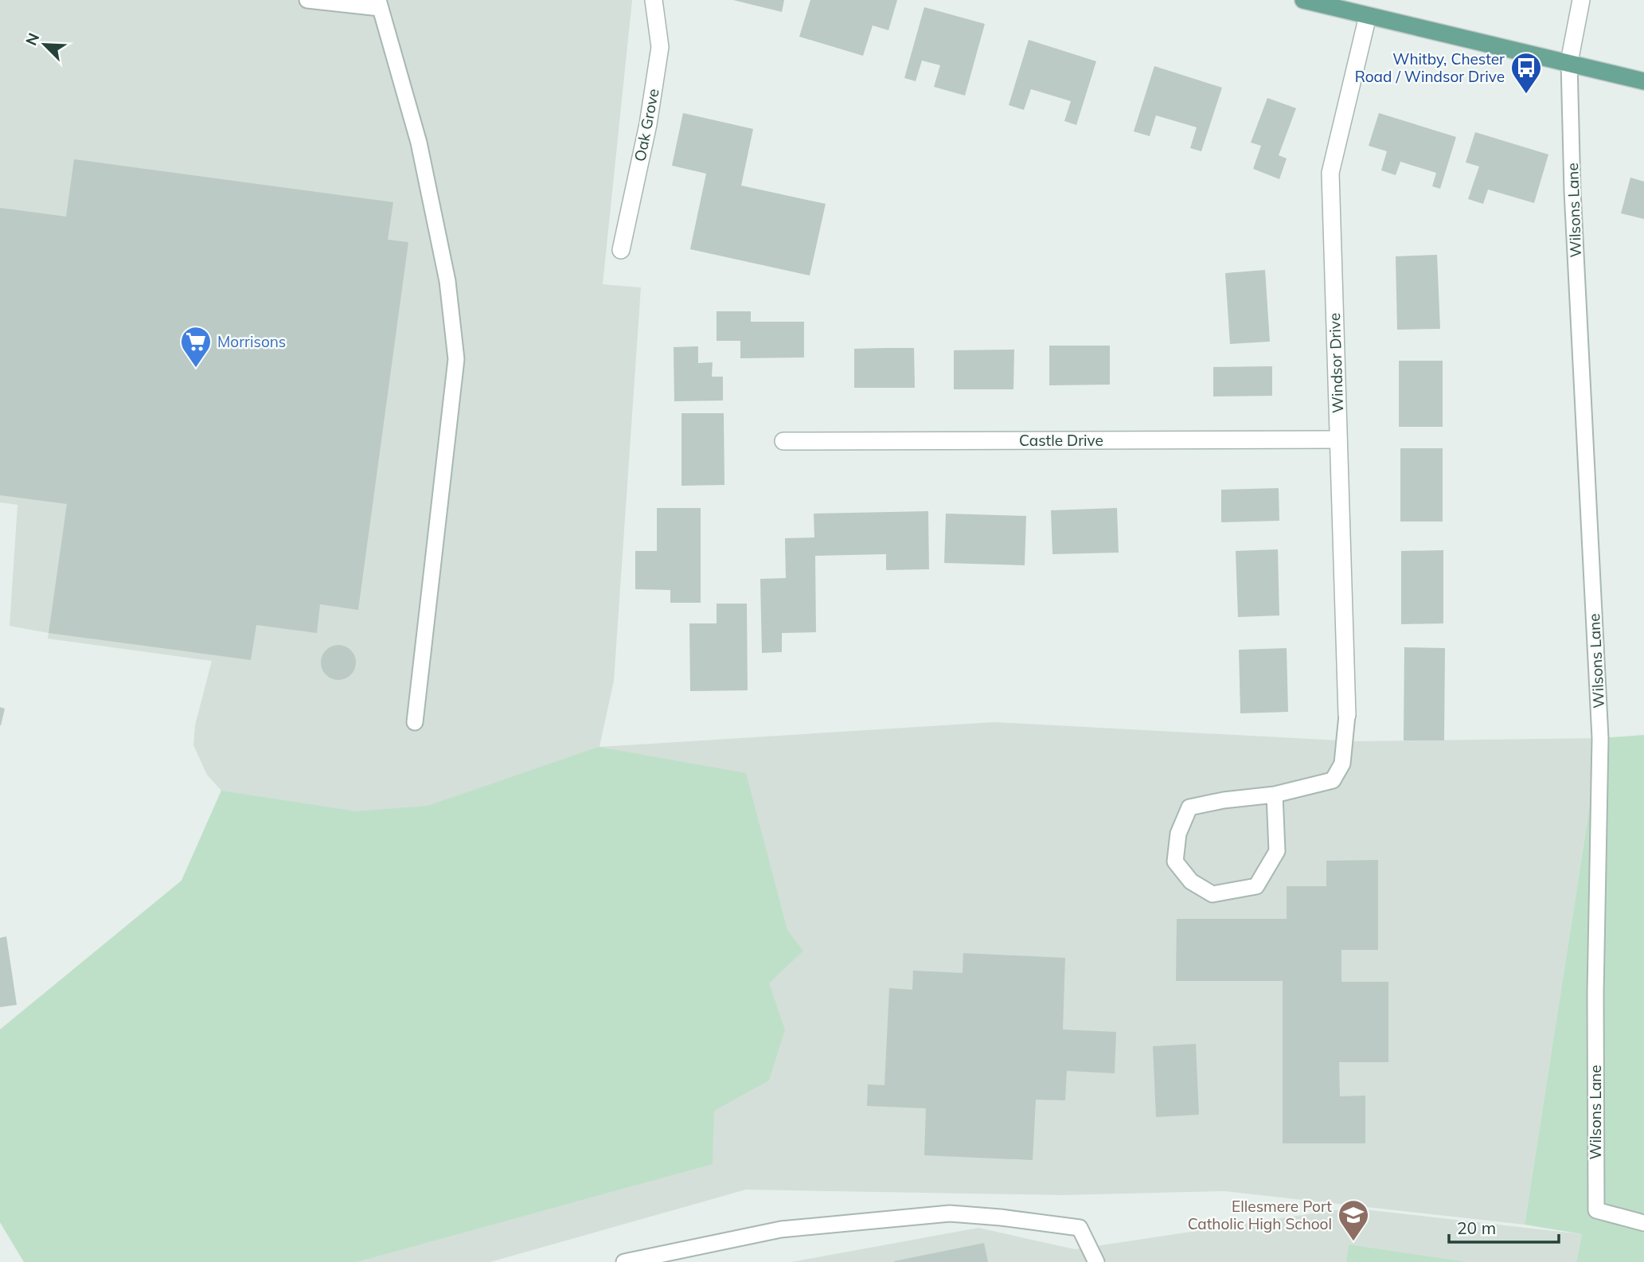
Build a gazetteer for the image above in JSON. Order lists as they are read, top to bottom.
{
  "streets": {
    "street": ["Oak Grove", "Windsor Drive", "Castle Drive"],
    "lane": ["Wilsons Lane"]
  },
  "crossings": [
    ["Windsor Drive", "Castle Drive"]
  ],
  "places": {
    "bus stop": ["Whitby, Chester Road / Windsor Drive"],
    "supermarket": ["Morrisons"],
    "school or university": ["Ellesmere Port Catholic High School"]
  },
  "scale_bar": "20 m",
  "north": "top left"
}
